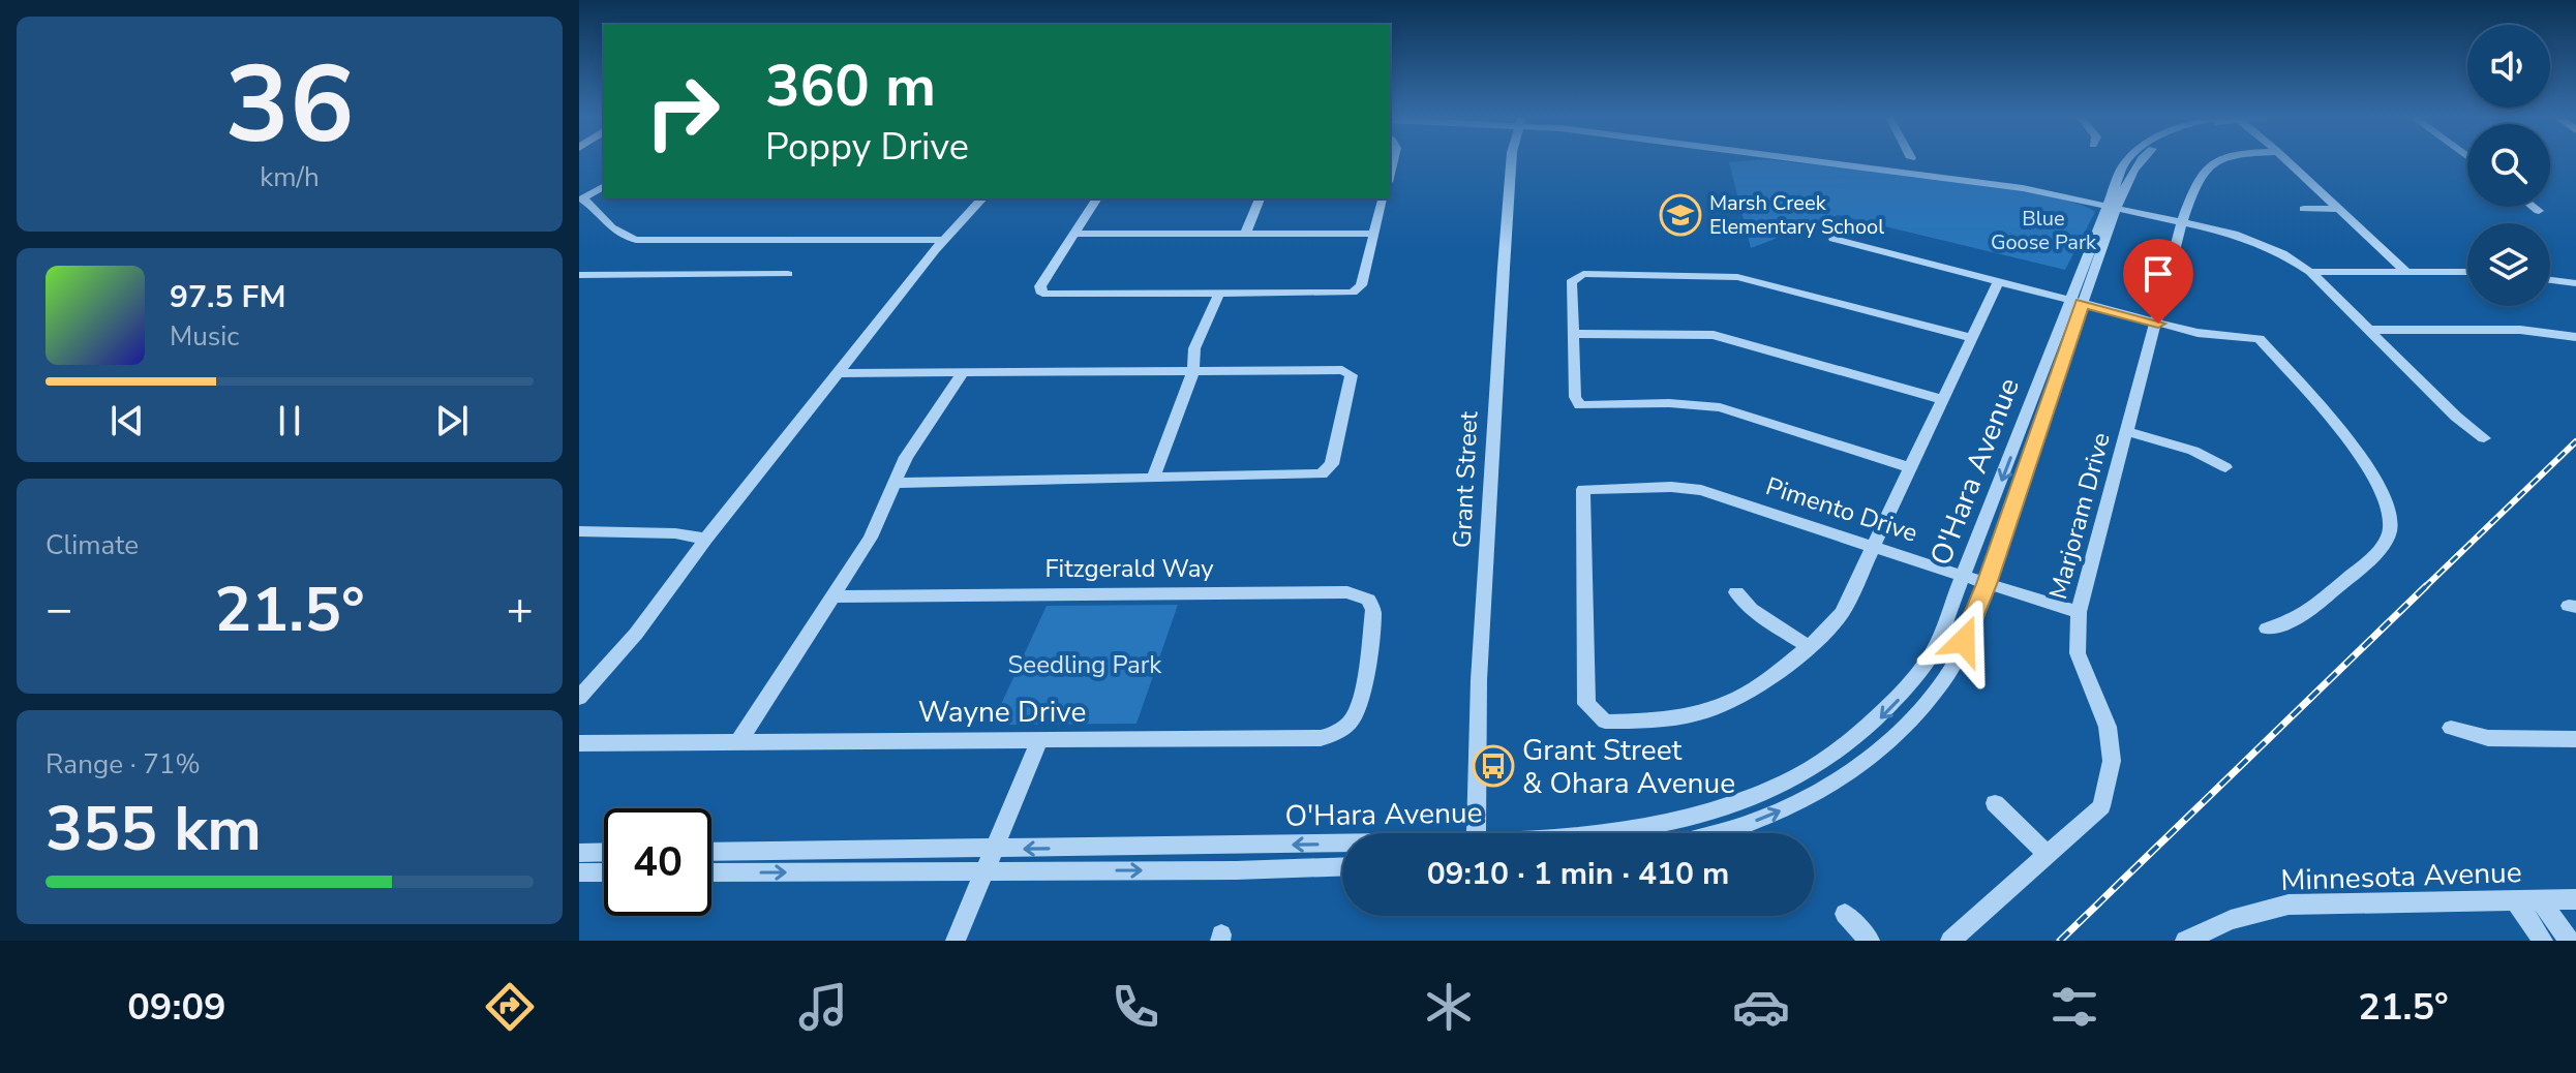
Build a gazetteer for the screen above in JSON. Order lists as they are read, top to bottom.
{
  "streets": {
    "street": [
      "O'Hara Avenue",
      "Grant Street",
      "Pimento Drive",
      "Marjoram Drive",
      "Fitzgerald Way",
      "Wayne Drive",
      "Minnesota Avenue"
    ]
  },
  "crossings": [
    ["O'Hara Avenue", "Pimento Drive"],
    ["Pimento Drive", "Marjoram Drive"],
    ["Fitzgerald Way", "Wayne Drive"]
  ],
  "parks": ["Blue Goose Park", "Seedling Park"],
  "places": {
    "school or university": ["Marsh Creek Elementary School"],
    "bus stop": ["Grant Street & Ohara Avenue"]
  },
  "page": {
    "tile": [
      ["36", "km/h"],
      "Climate",
      ["Range · 71%", "355 km"]
    ],
    "turn": ["360 m", "Poppy Drive"],
    "song": ["97.5 FM", "Music"],
    "heat": ["−", "21.5°", "+"],
    "limit": "40",
    "trip": "09:10 · 1 min · 410 m",
    "tabs": ["09:09", "21.5°"]
  }
}
